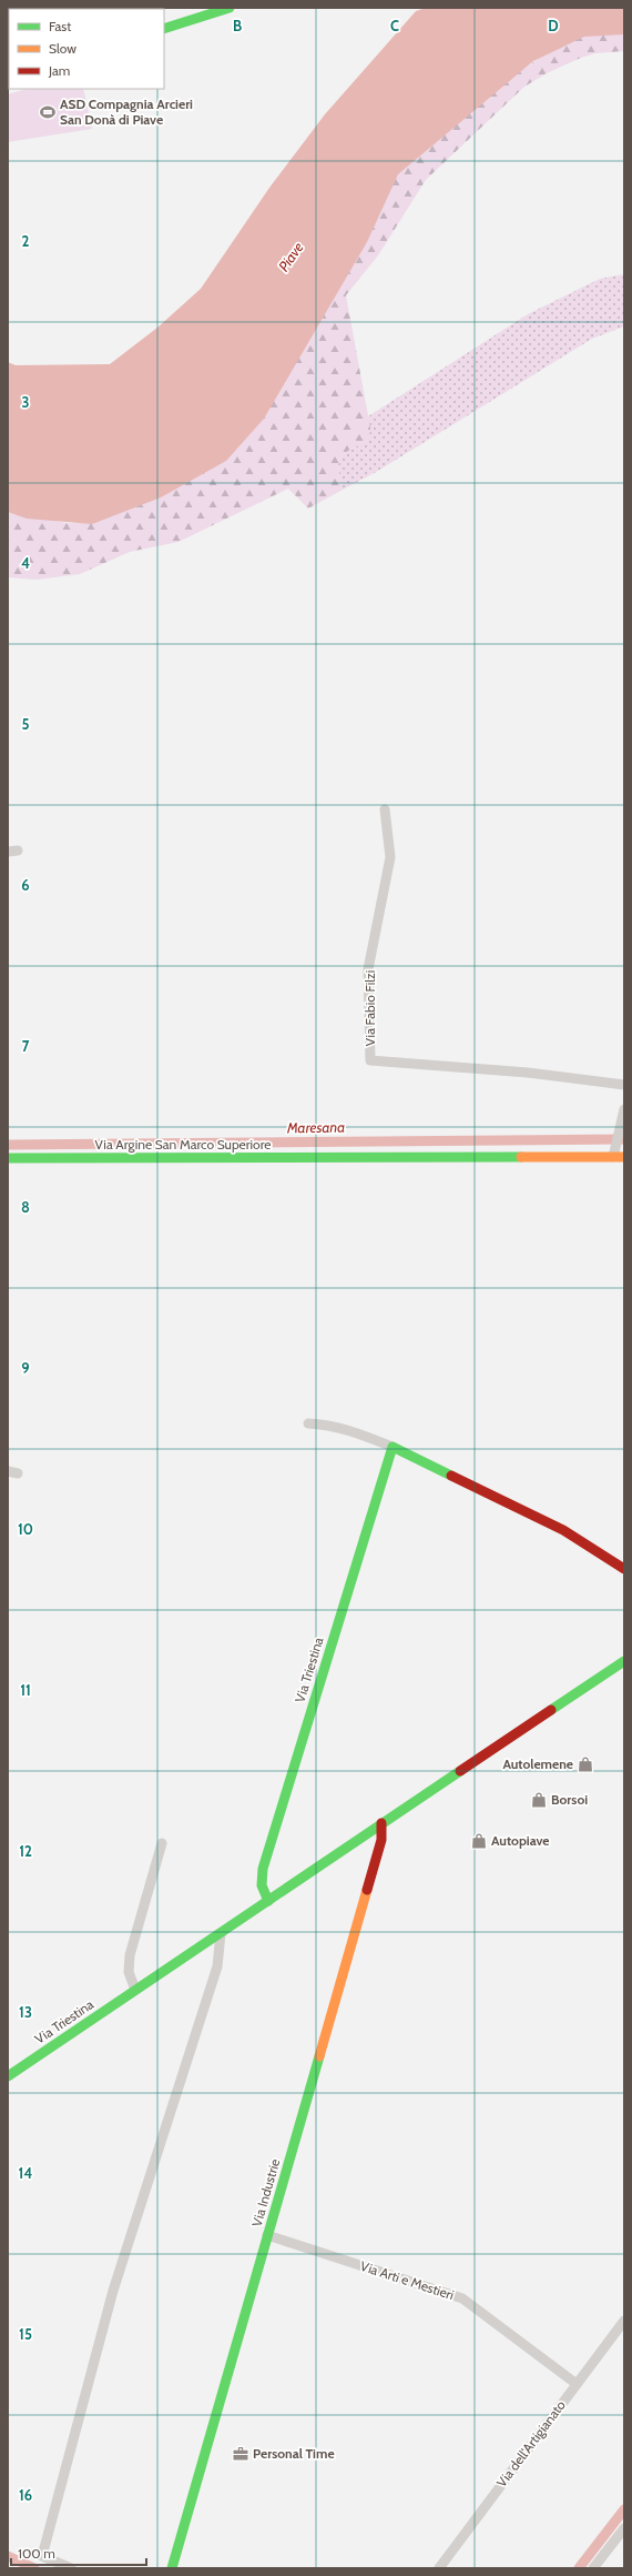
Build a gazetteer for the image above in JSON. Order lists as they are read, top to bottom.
{
  "streets": {
    "street": [
      "Via Fabio Filzi",
      "Via Argine San Marco Superiore",
      "Via Triestina",
      "Via Industrie",
      "Via Arti e Mestieri",
      "Via dell'Artigianato"
    ]
  },
  "crossings": [
    ["Via Triestina", "Via Industrie"],
    ["Via Industrie", "Via Arti e Mestieri"],
    ["Via Arti e Mestieri", "Via dell'Artigianato"]
  ],
  "water": ["Piave", "Maresana"],
  "places": {
    "sports": ["ASD Compagnia Arcieri San Donà di Piave"],
    "shop": ["Autolemene", "Borsoi", "Autopiave"],
    "office": ["Personal Time"]
  },
  "legend": ["Fast", "Slow", "Jam"],
  "scale_bar": "100 m",
  "grid": {
    "columns": ["B", "C", "D"],
    "rows": [
      "2",
      "3",
      "4",
      "5",
      "6",
      "7",
      "8",
      "9",
      "10",
      "11",
      "12",
      "13",
      "14",
      "15",
      "16"
    ]
  }
}
